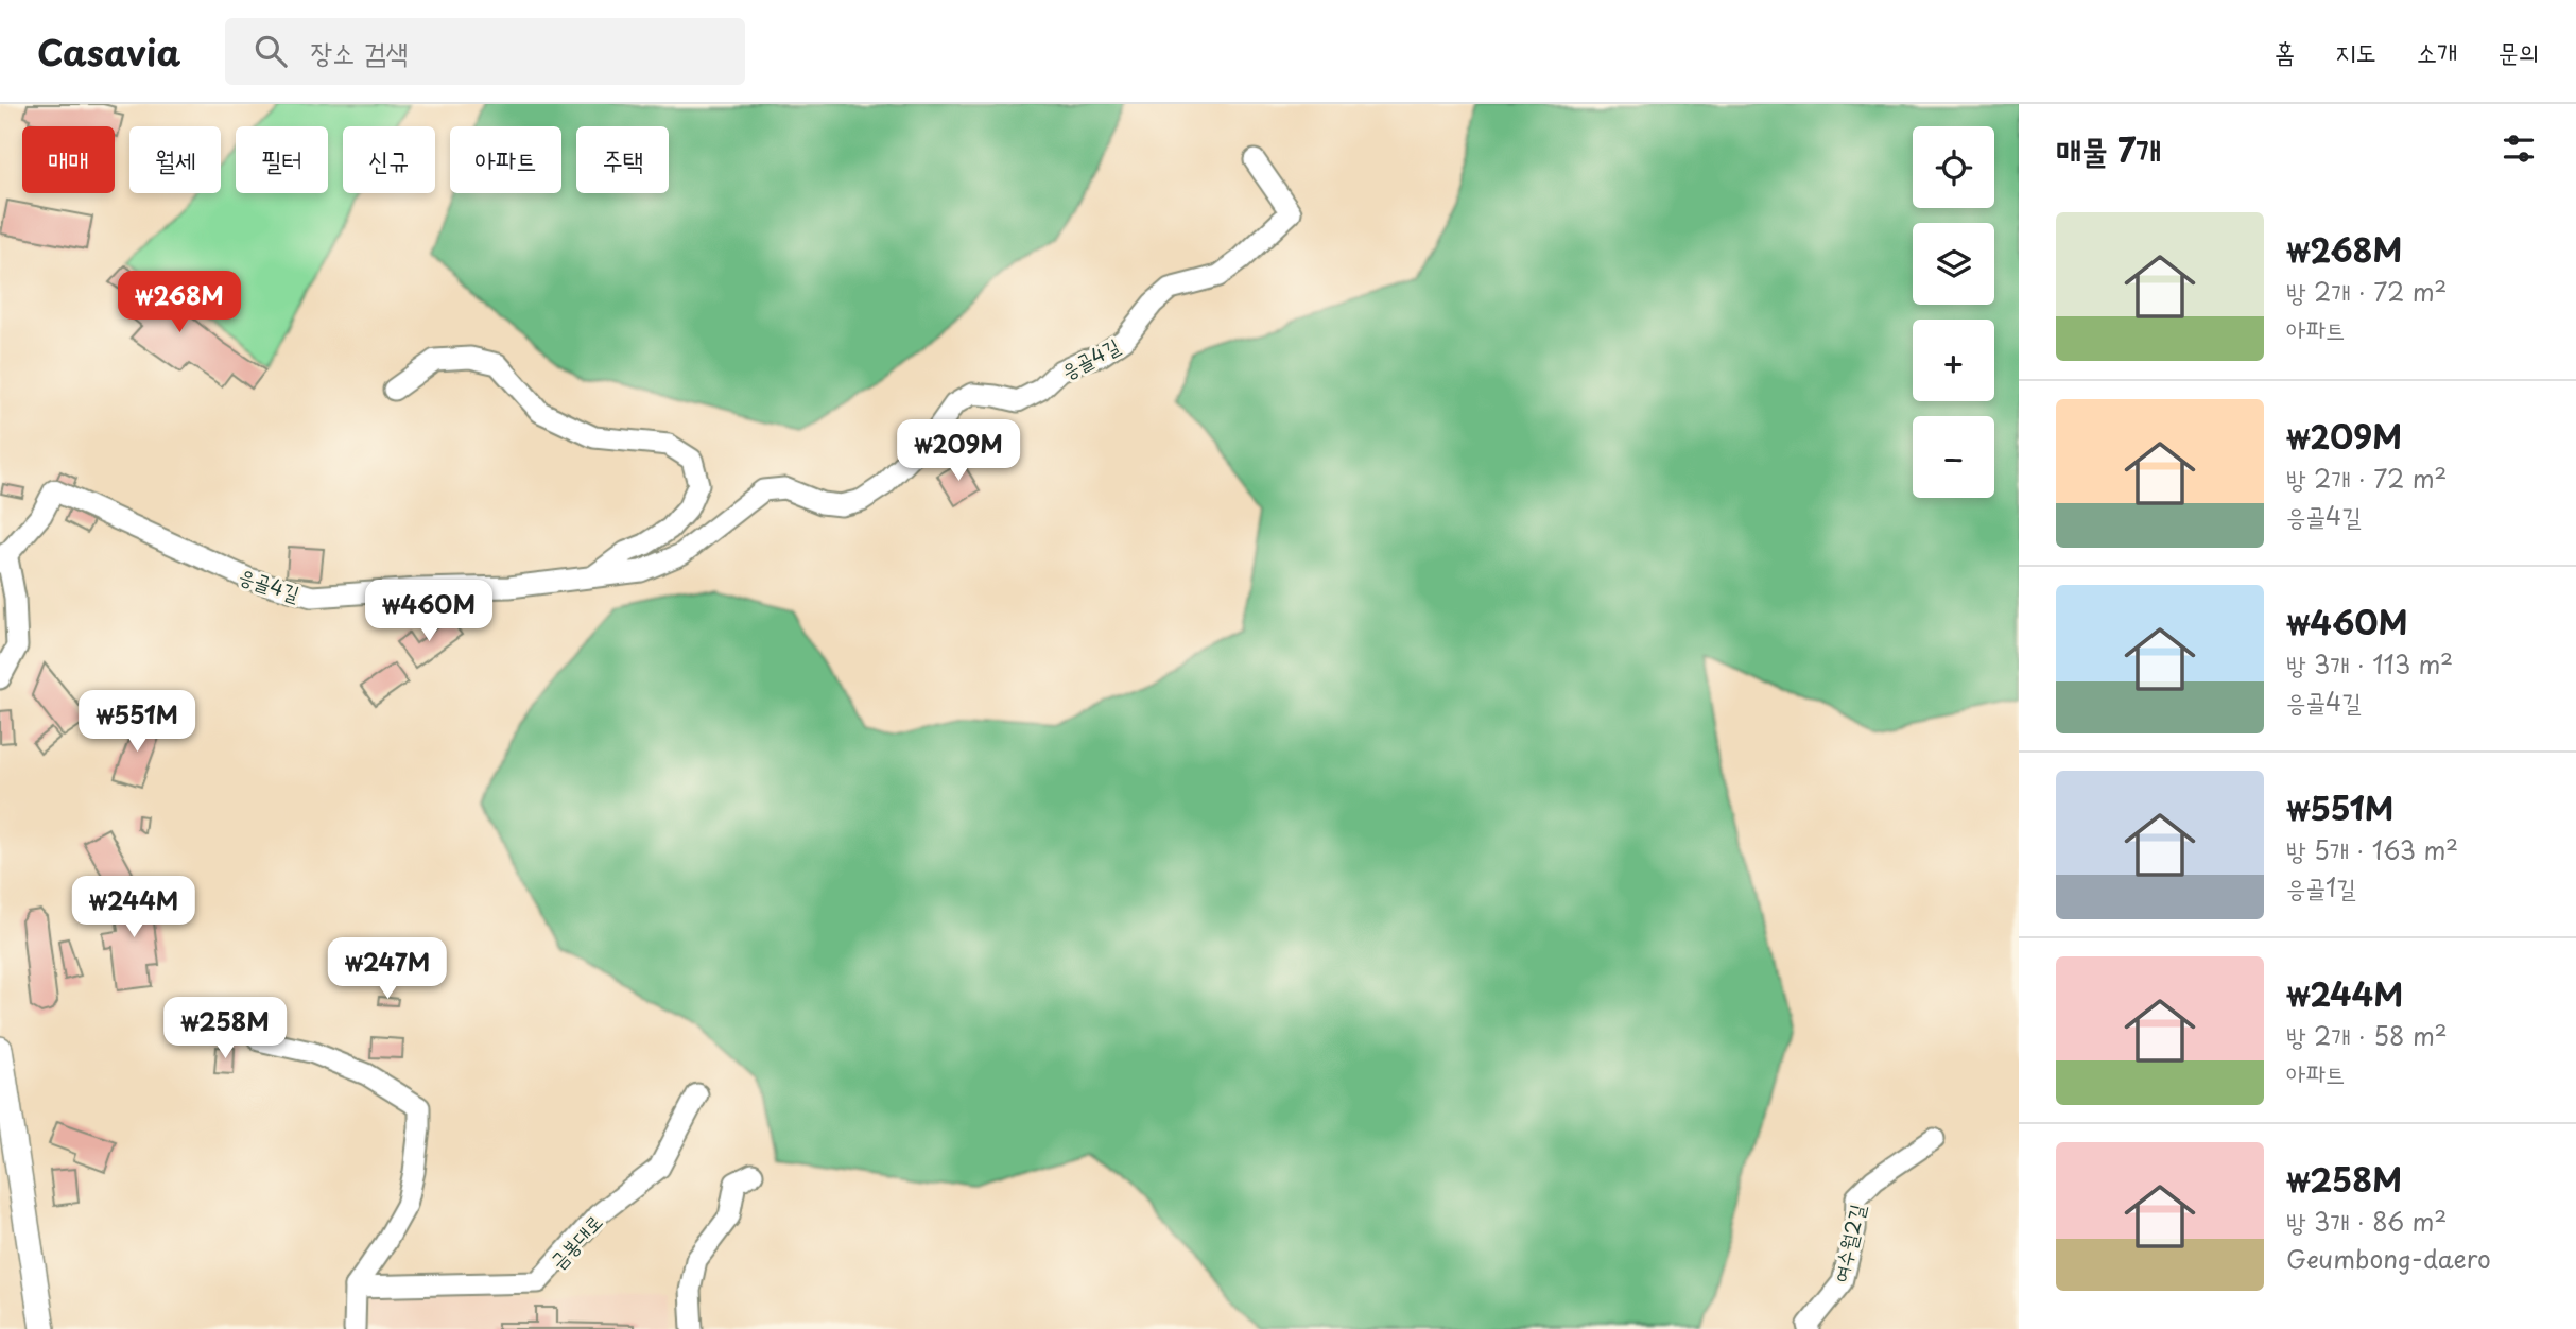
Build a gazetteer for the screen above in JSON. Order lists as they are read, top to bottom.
{
  "streets": {
    "street": ["응골4길", "금봉대로", "여수월2길"]
  },
  "page": {
    "header": "Casavia",
    "search": "장소 검색",
    "nav": [
      "홈",
      "지도",
      "소개",
      "문의"
    ],
    "heading": "매물 7개",
    "map_buttons": ["+", "−"],
    "chip": [
      "매매",
      "월세",
      "필터",
      "신규",
      "아파트",
      "주택"
    ],
    "list": [
      {
        "name": "₩268M",
        "note": "방 2개 · 72 m² · 아파트"
      },
      {
        "name": "₩209M",
        "note": "방 2개 · 72 m² · 응골4길"
      },
      {
        "name": "₩460M",
        "note": "방 3개 · 113 m² · 응골4길"
      },
      {
        "name": "₩551M",
        "note": "방 5개 · 163 m² · 응골1길"
      },
      {
        "name": "₩244M",
        "note": "방 2개 · 58 m² · 아파트"
      },
      {
        "name": "₩258M",
        "note": "방 3개 · 86 m² · Geumbong-daero"
      }
    ],
    "price": [
      "₩268M",
      "₩209M",
      "₩460M",
      "₩551M",
      "₩244M",
      "₩247M",
      "₩258M"
    ]
  }
}
